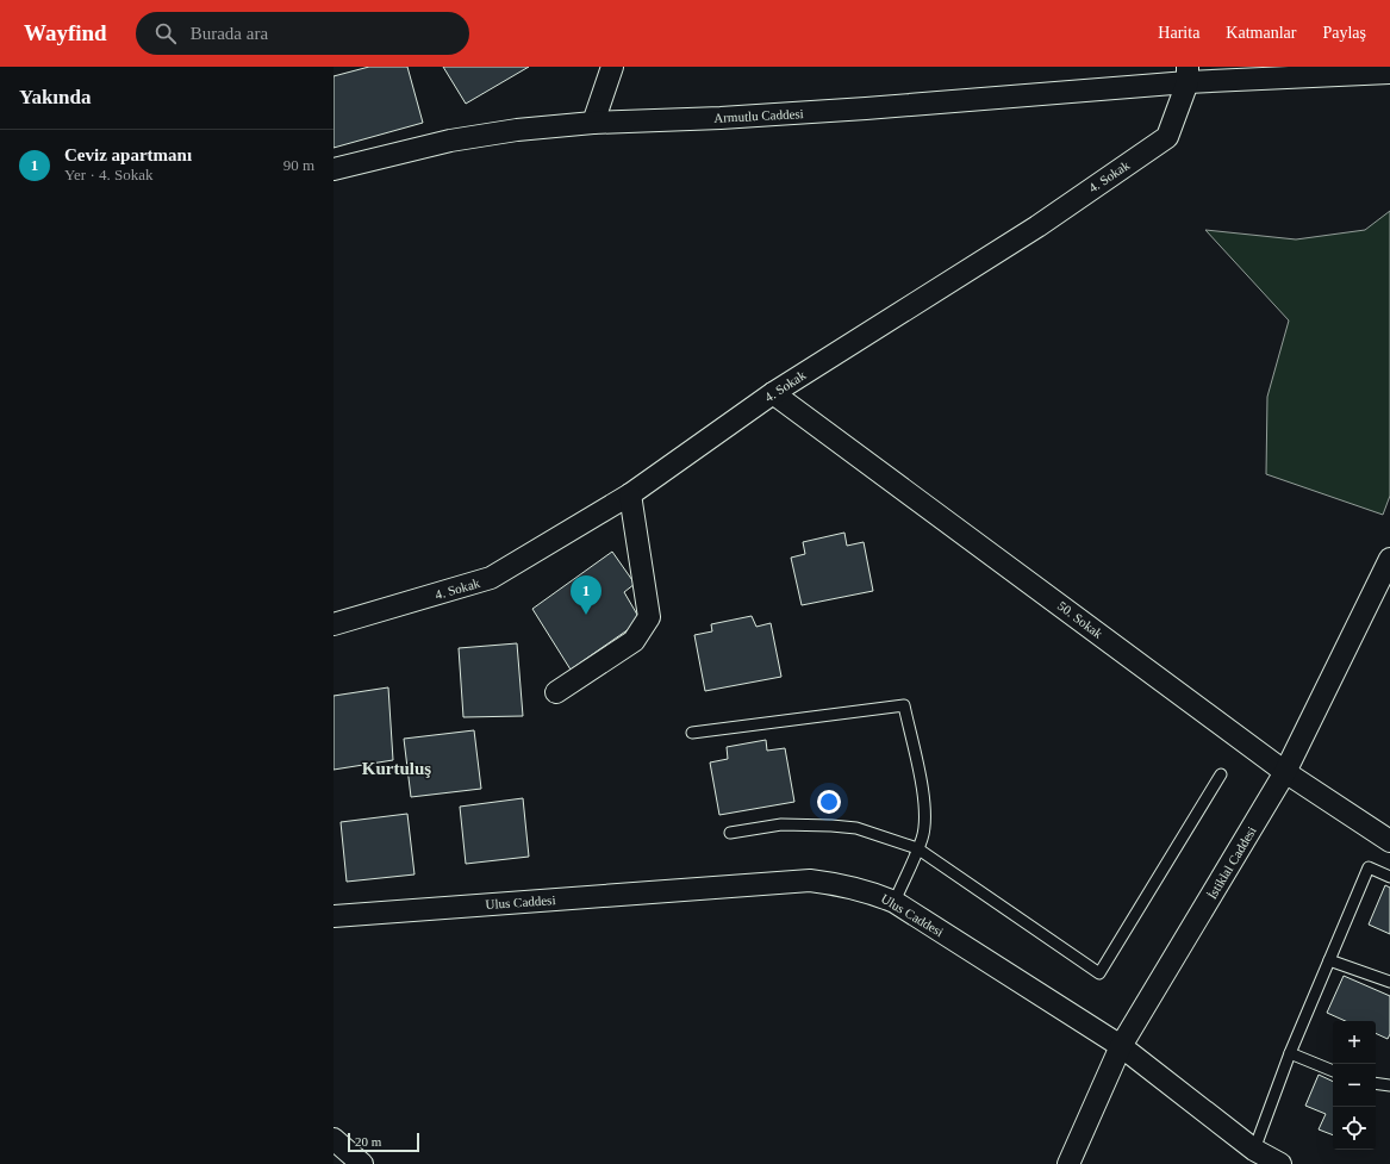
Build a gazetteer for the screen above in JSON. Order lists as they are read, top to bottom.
{
  "streets": {
    "street": [
      "Armutlu Caddesi",
      "4. Sokak",
      "50. Sokak",
      "İstiklal Caddesi",
      "Ulus Caddesi"
    ]
  },
  "crossings": [
    ["Armutlu Caddesi", "4. Sokak"],
    ["4. Sokak", "50. Sokak"],
    ["50. Sokak", "İstiklal Caddesi"],
    ["İstiklal Caddesi", "Ulus Caddesi"]
  ],
  "districts": ["Kurtuluş"],
  "scale_bar": "20 m",
  "page": {
    "header": "Wayfind",
    "search": "Burada ara",
    "nav": ["Harita", "Katmanlar", "Paylaş"],
    "heading": "Yakında",
    "list": [
      {
        "mark": "1",
        "name": "Ceviz apartmanı",
        "note": "Yer · 4. Sokak",
        "value": "90 m"
      }
    ],
    "pins": "1",
    "map_buttons": ["+", "−"],
    "scale": "20 m"
  }
}
